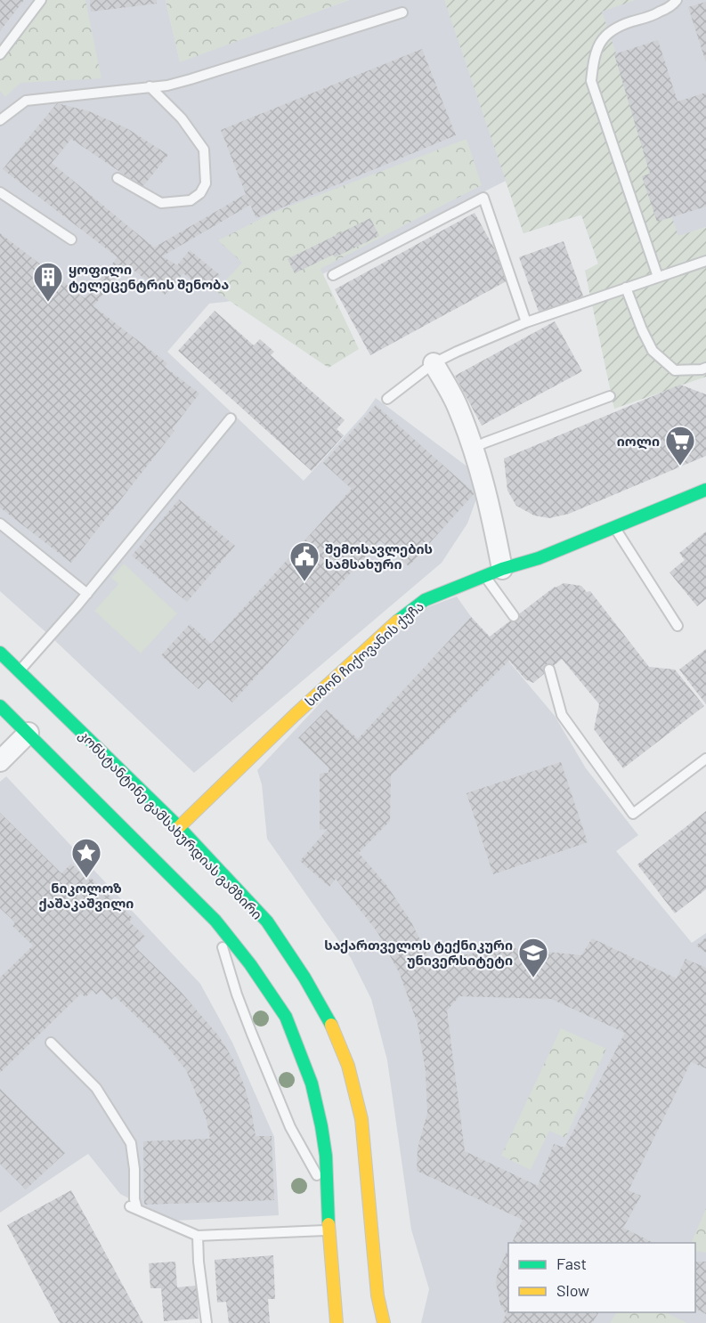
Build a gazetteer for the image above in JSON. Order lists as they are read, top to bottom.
{
  "streets": {
    "main road": ["სიმონ ჩიქოვანის ქუჩა", "კონსტანტინე გამსახურდიას გამზირი"]
  },
  "crossings": [
    ["სიმონ ჩიქოვანის ქუჩა", "კონსტანტინე გამსახურდიას გამზირი"]
  ],
  "places": {
    "building": ["ყოფილი ტელეცენტრის შენობა"],
    "supermarket": ["იოლი"],
    "public building": ["შემოსავლების სამსახური"],
    "place": ["ნიკოლოზ ქაშაკაშვილი"],
    "school or university": ["საქართველოს ტექნიკური უნივერსიტეტი"]
  },
  "legend": ["Fast", "Slow"]
}
